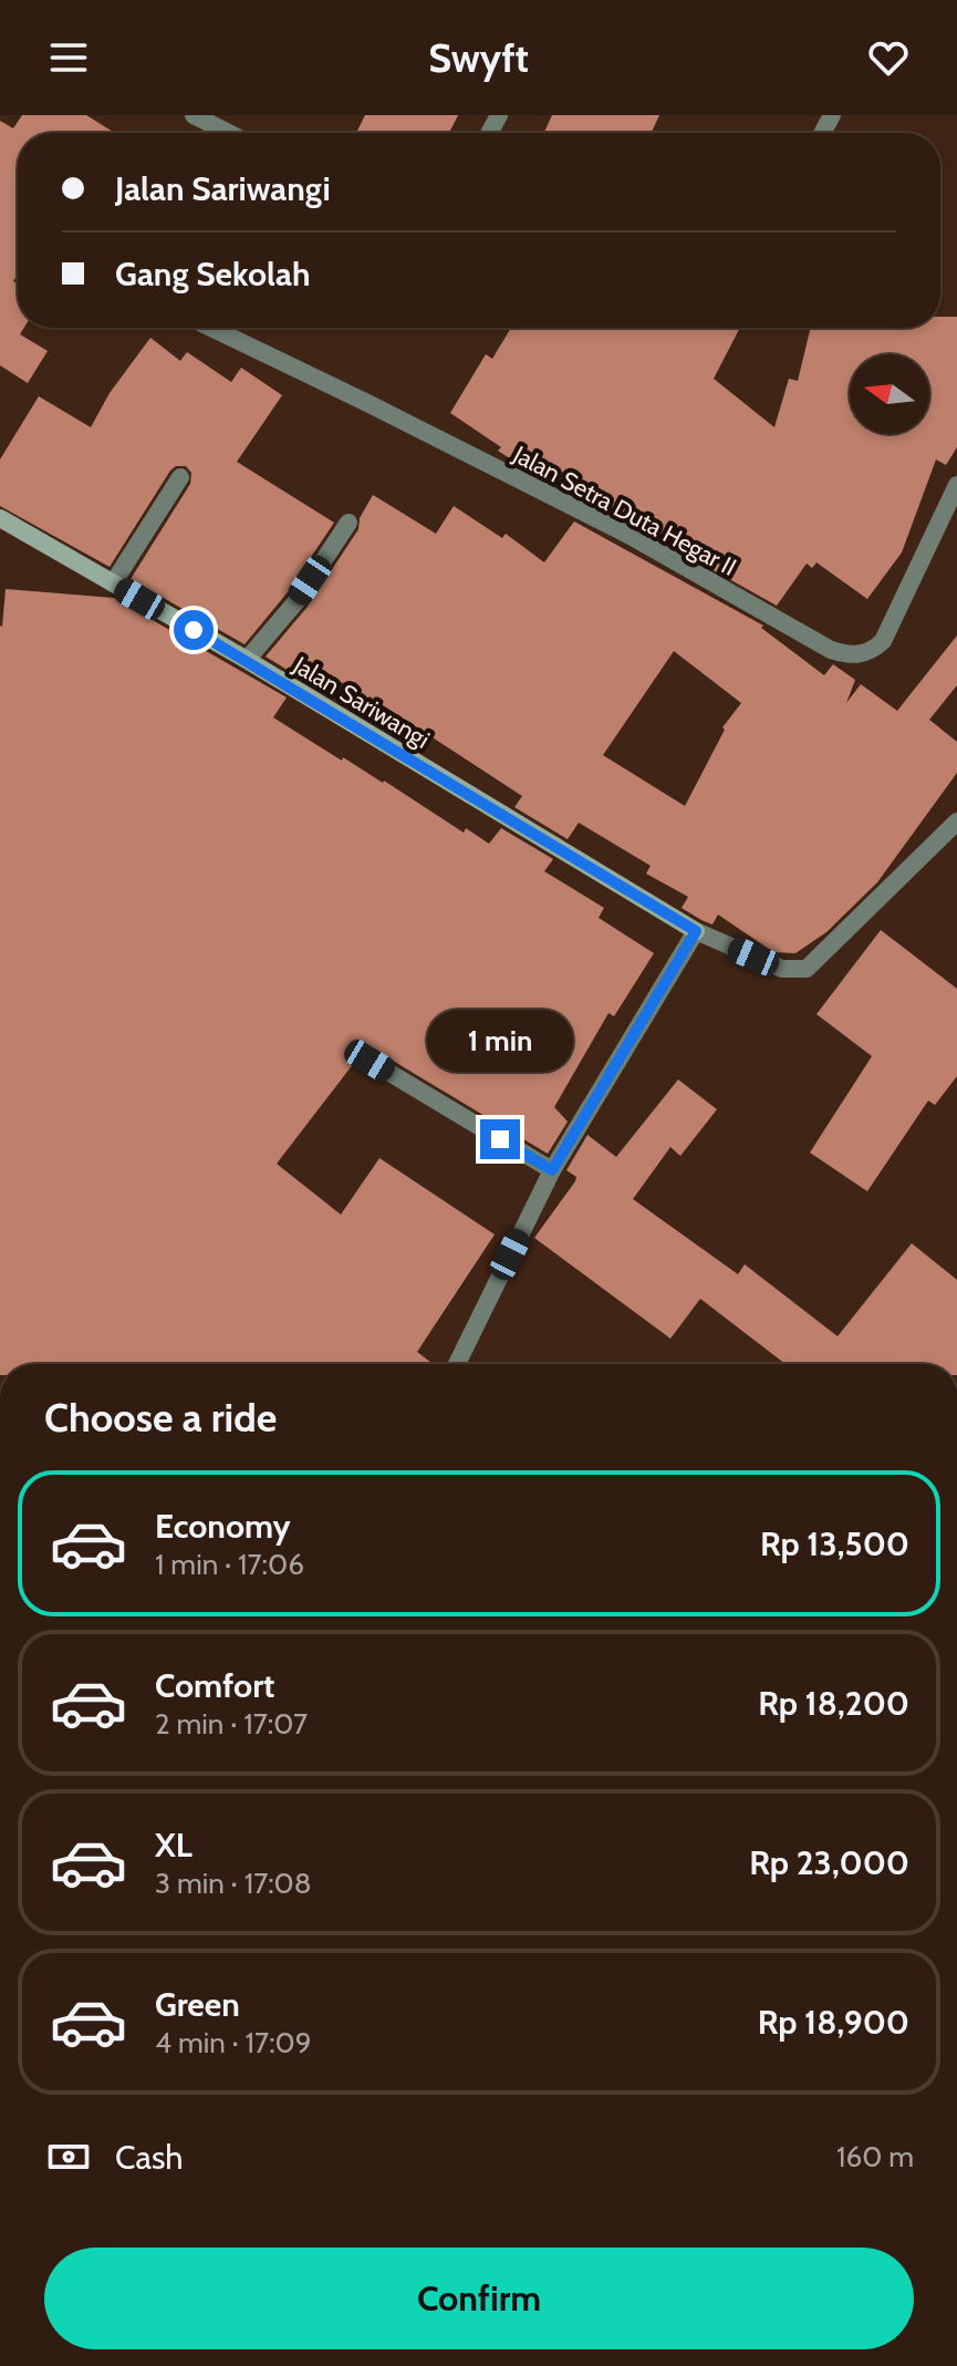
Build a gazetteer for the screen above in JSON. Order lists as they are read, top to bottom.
{
  "streets": {
    "street": ["Jalan Setra Duta Hegar II", "Jalan Sariwangi"]
  },
  "north": "left",
  "page": {
    "header": "Swyft",
    "banner": ["Jalan Sariwangi", "Gang Sekolah"],
    "bubble": "1 min",
    "heading": "Choose a ride",
    "list": [
      {
        "name": "Economy",
        "note": "1 min · 17:06",
        "value": "Rp 13,500"
      },
      {
        "name": "Comfort",
        "note": "2 min · 17:07",
        "value": "Rp 18,200"
      },
      {
        "name": "XL",
        "note": "3 min · 17:08",
        "value": "Rp 23,000"
      },
      {
        "name": "Green",
        "note": "4 min · 17:09",
        "value": "Rp 18,900"
      }
    ],
    "pay": ["Cash", "160 m"],
    "buttons": "Confirm"
  }
}
